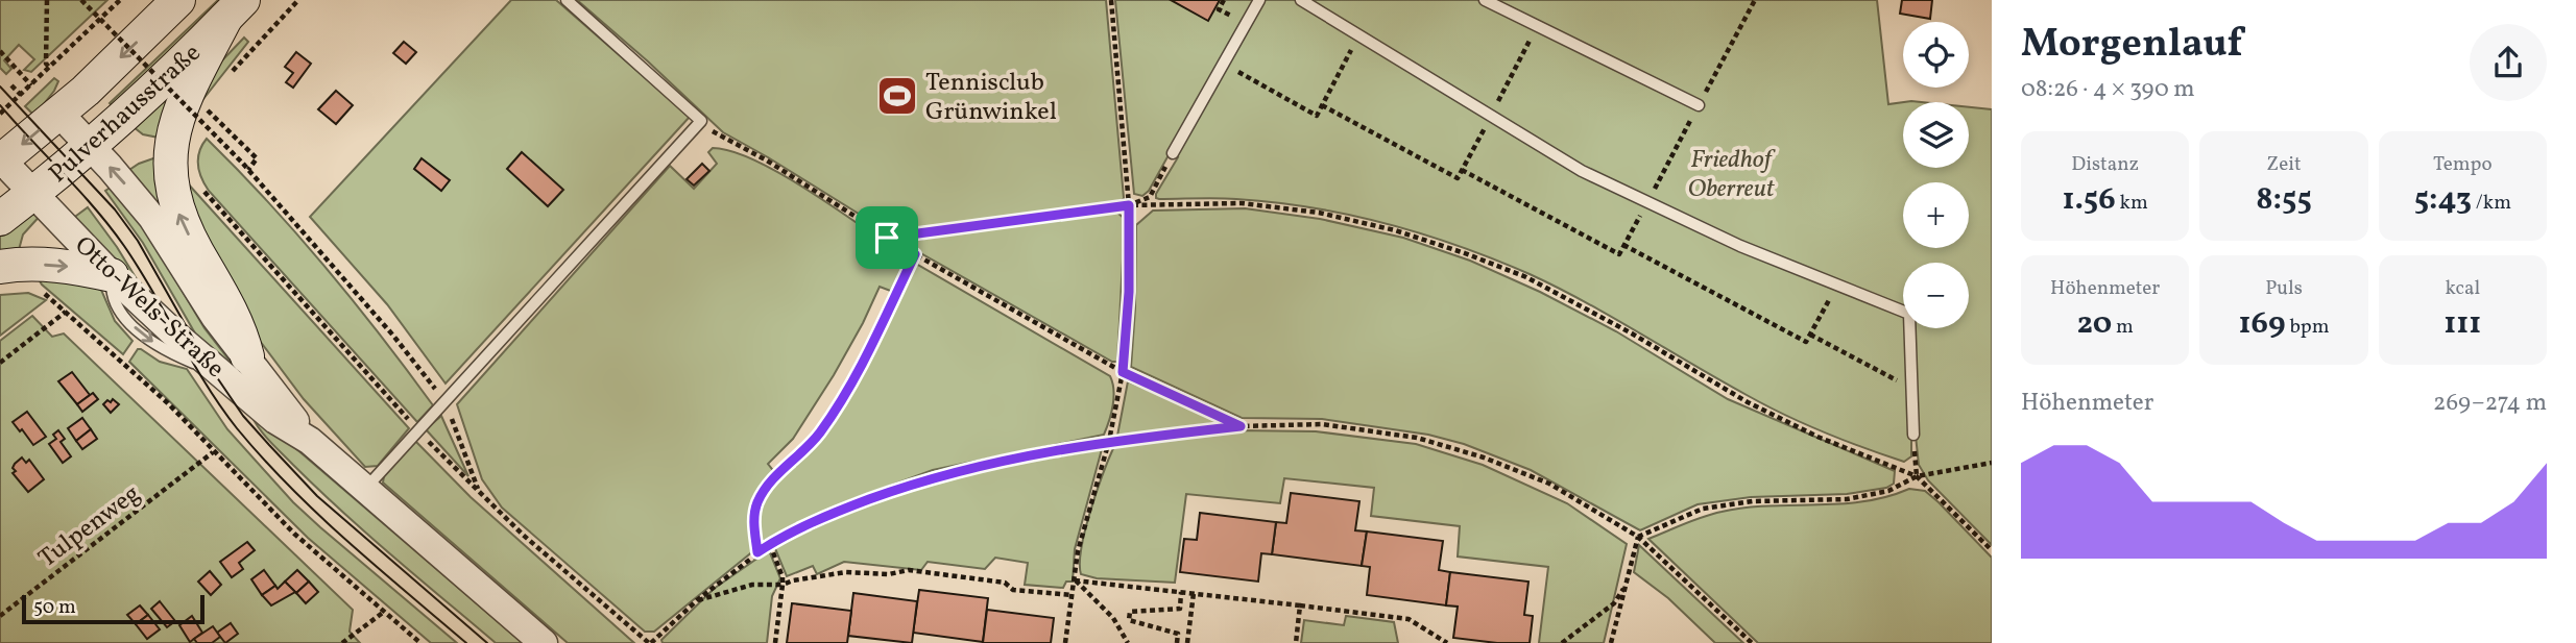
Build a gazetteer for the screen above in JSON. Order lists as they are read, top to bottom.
{
  "streets": {
    "main road": ["Pulverhausstraße"],
    "street": ["Otto-Wels-Straße"],
    "path": ["Tulpenweg"]
  },
  "crossings": [
    ["Pulverhausstraße", "Otto-Wels-Straße"]
  ],
  "parks": ["Friedhof Oberreut"],
  "places": {
    "sports": ["Tennisclub Grünwinkel"]
  },
  "scale_bar": "50 m",
  "page": {
    "heading": ["Morgenlauf", "08:26 · 4 × 390 m"],
    "map_buttons": ["+", "−"],
    "stats": [
      ["Distanz", "1.56 km"],
      ["Zeit", "8:55"],
      ["Tempo", "5:43 /km"],
      ["Höhenmeter", "20 m"],
      ["Puls", "169 bpm"],
      ["kcal", "111"]
    ],
    "chart": ["Höhenmeter", "269–274 m"],
    "scale": "50 m"
  }
}
